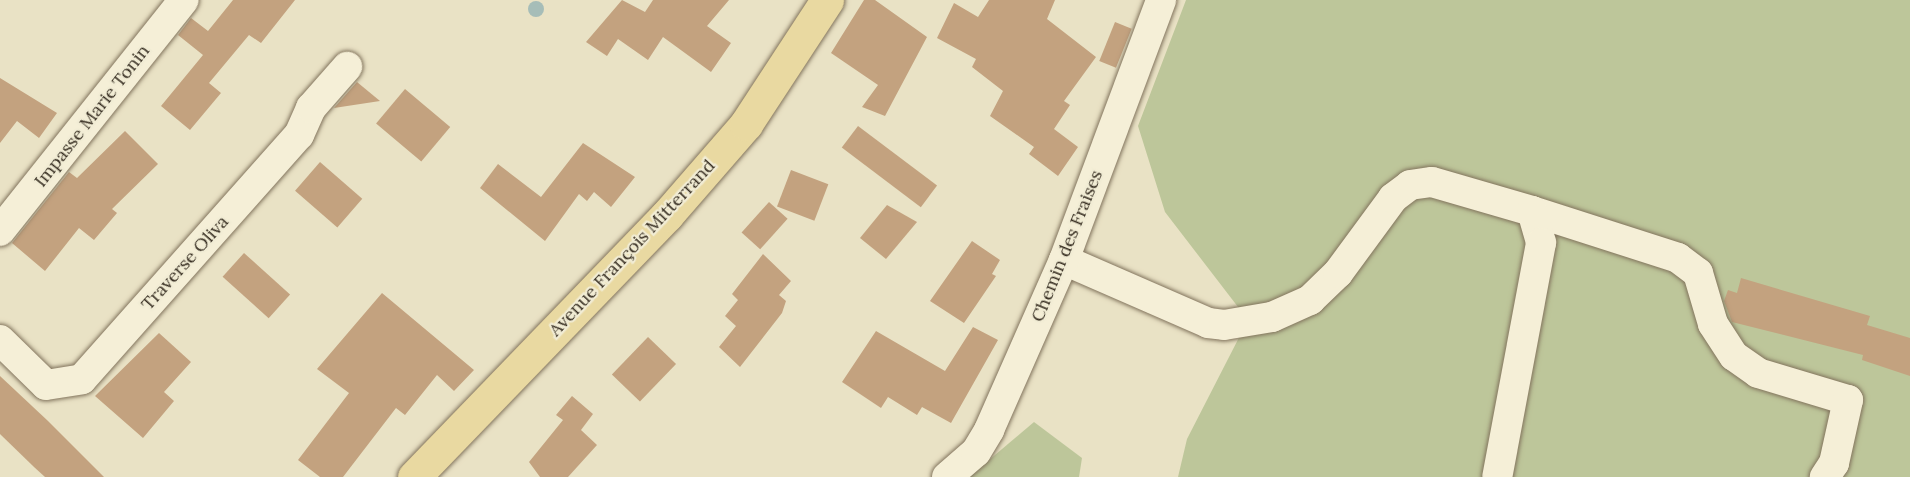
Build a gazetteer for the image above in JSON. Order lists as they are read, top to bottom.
{
  "streets": {
    "main road": ["Avenue François Mitterrand"],
    "street": ["Impasse Marie Tonin", "Chemin des Fraises", "Traverse Oliva"]
  }
}
